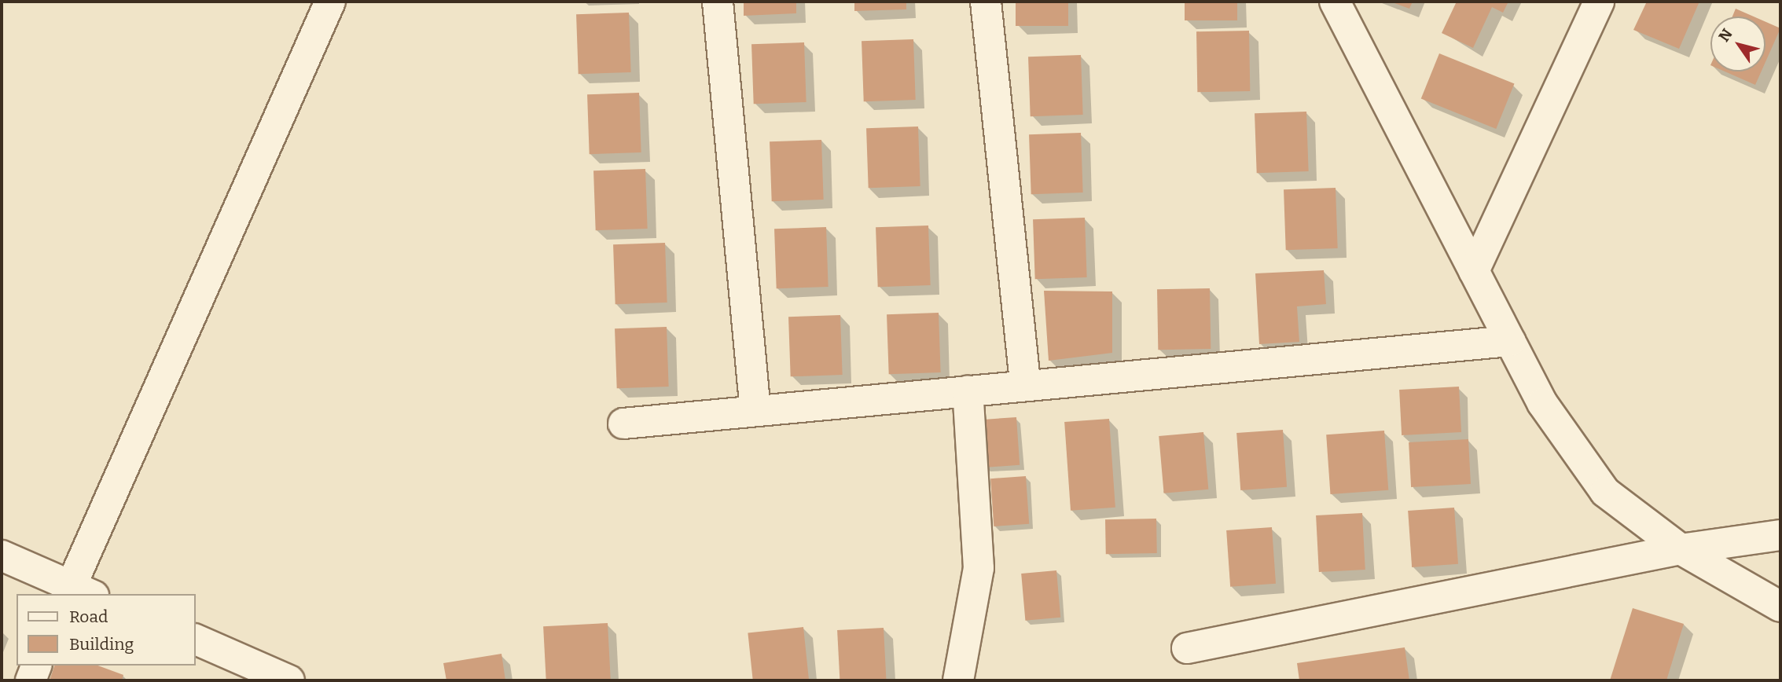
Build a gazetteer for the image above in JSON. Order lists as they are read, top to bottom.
{
  "legend": ["Road", "Building"],
  "north": "top left"
}
